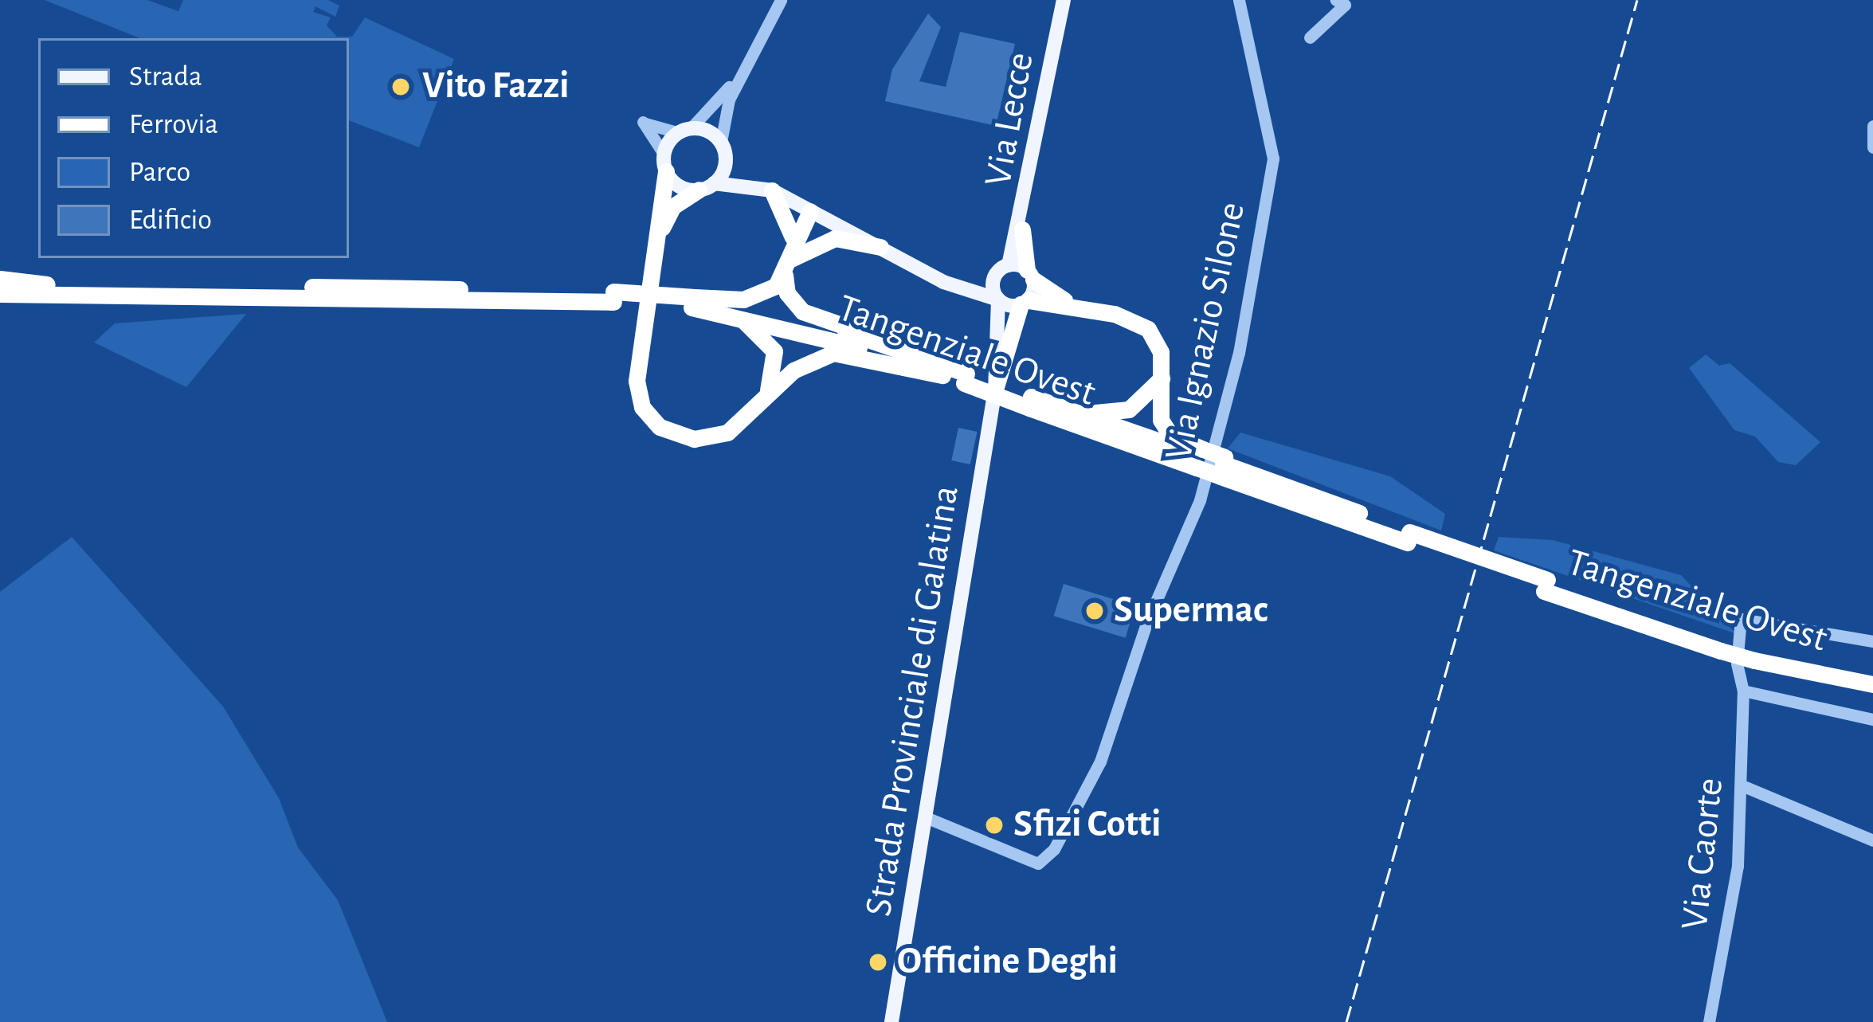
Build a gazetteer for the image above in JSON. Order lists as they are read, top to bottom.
{
  "streets": {
    "highway": ["Tangenziale Ovest"],
    "main road": ["Via Lecce", "Strada Provinciale di Galatina"],
    "street": ["Via Ignazio Silone", "Via Caorte"]
  },
  "crossings": [
    ["Via Ignazio Silone", "Strada Provinciale di Galatina"]
  ],
  "places": [
    "Vito Fazzi",
    "Supermac",
    "Sfizi Cotti",
    "Officine Deghi"
  ],
  "legend": [
    "Strada",
    "Ferrovia",
    "Parco",
    "Edificio"
  ]
}
